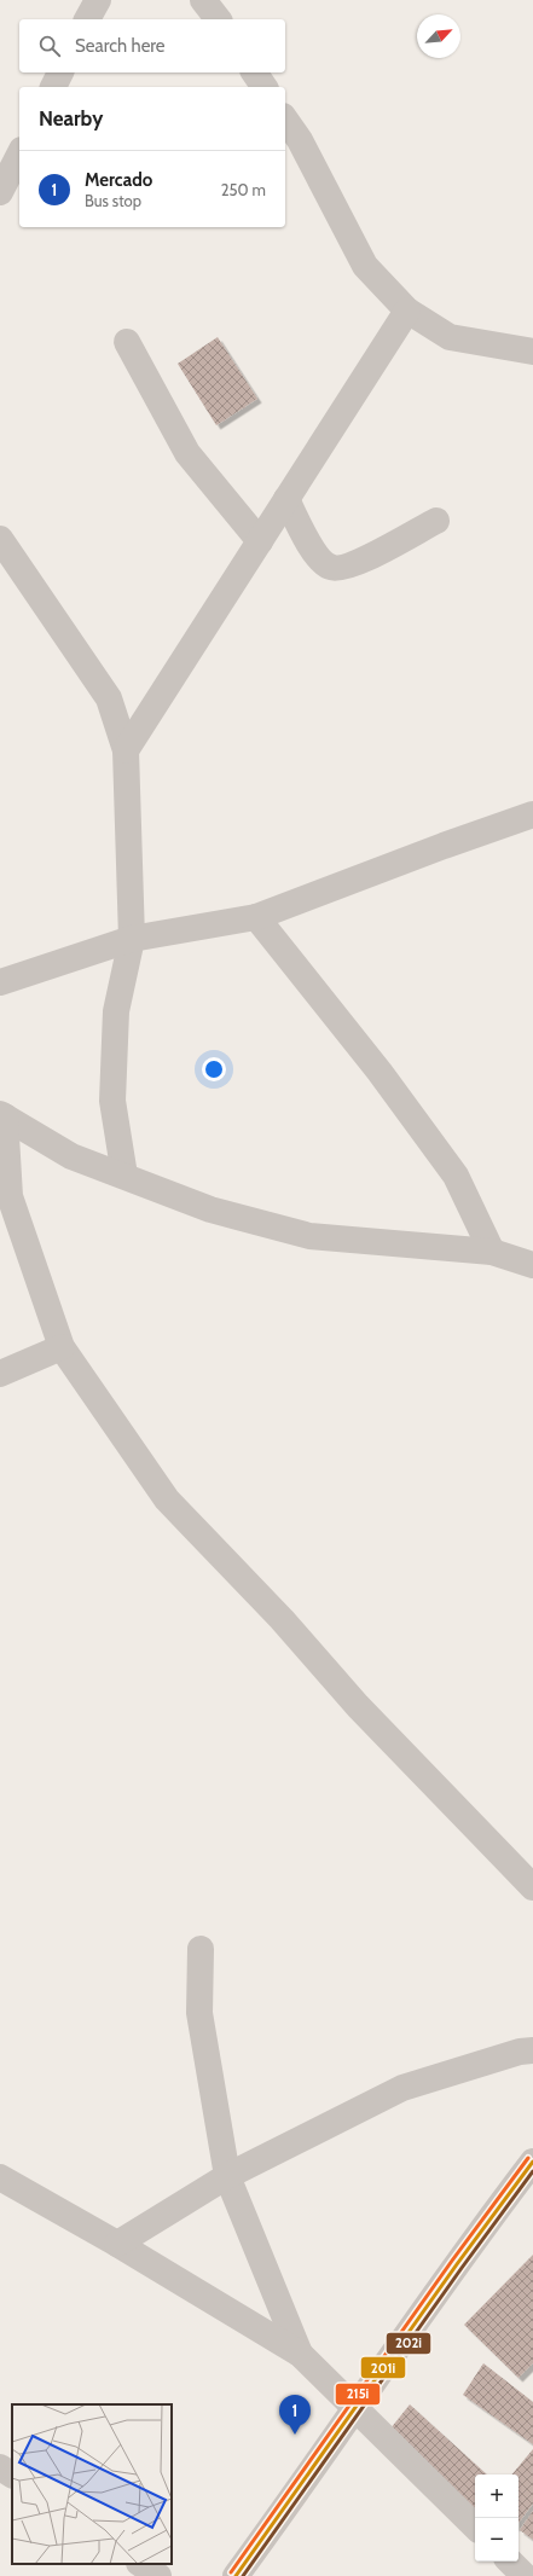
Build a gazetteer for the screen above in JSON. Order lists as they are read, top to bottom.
{
  "lines": ["transit line 215i", "transit line 201i", "transit line 202i"],
  "north": "top right",
  "page": {
    "search": "Search here",
    "heading": "Nearby",
    "list": [
      {
        "mark": "1",
        "name": "Mercado",
        "note": "Bus stop",
        "value": "250 m"
      }
    ],
    "pins": "1",
    "map_buttons": ["+", "−"]
  }
}
